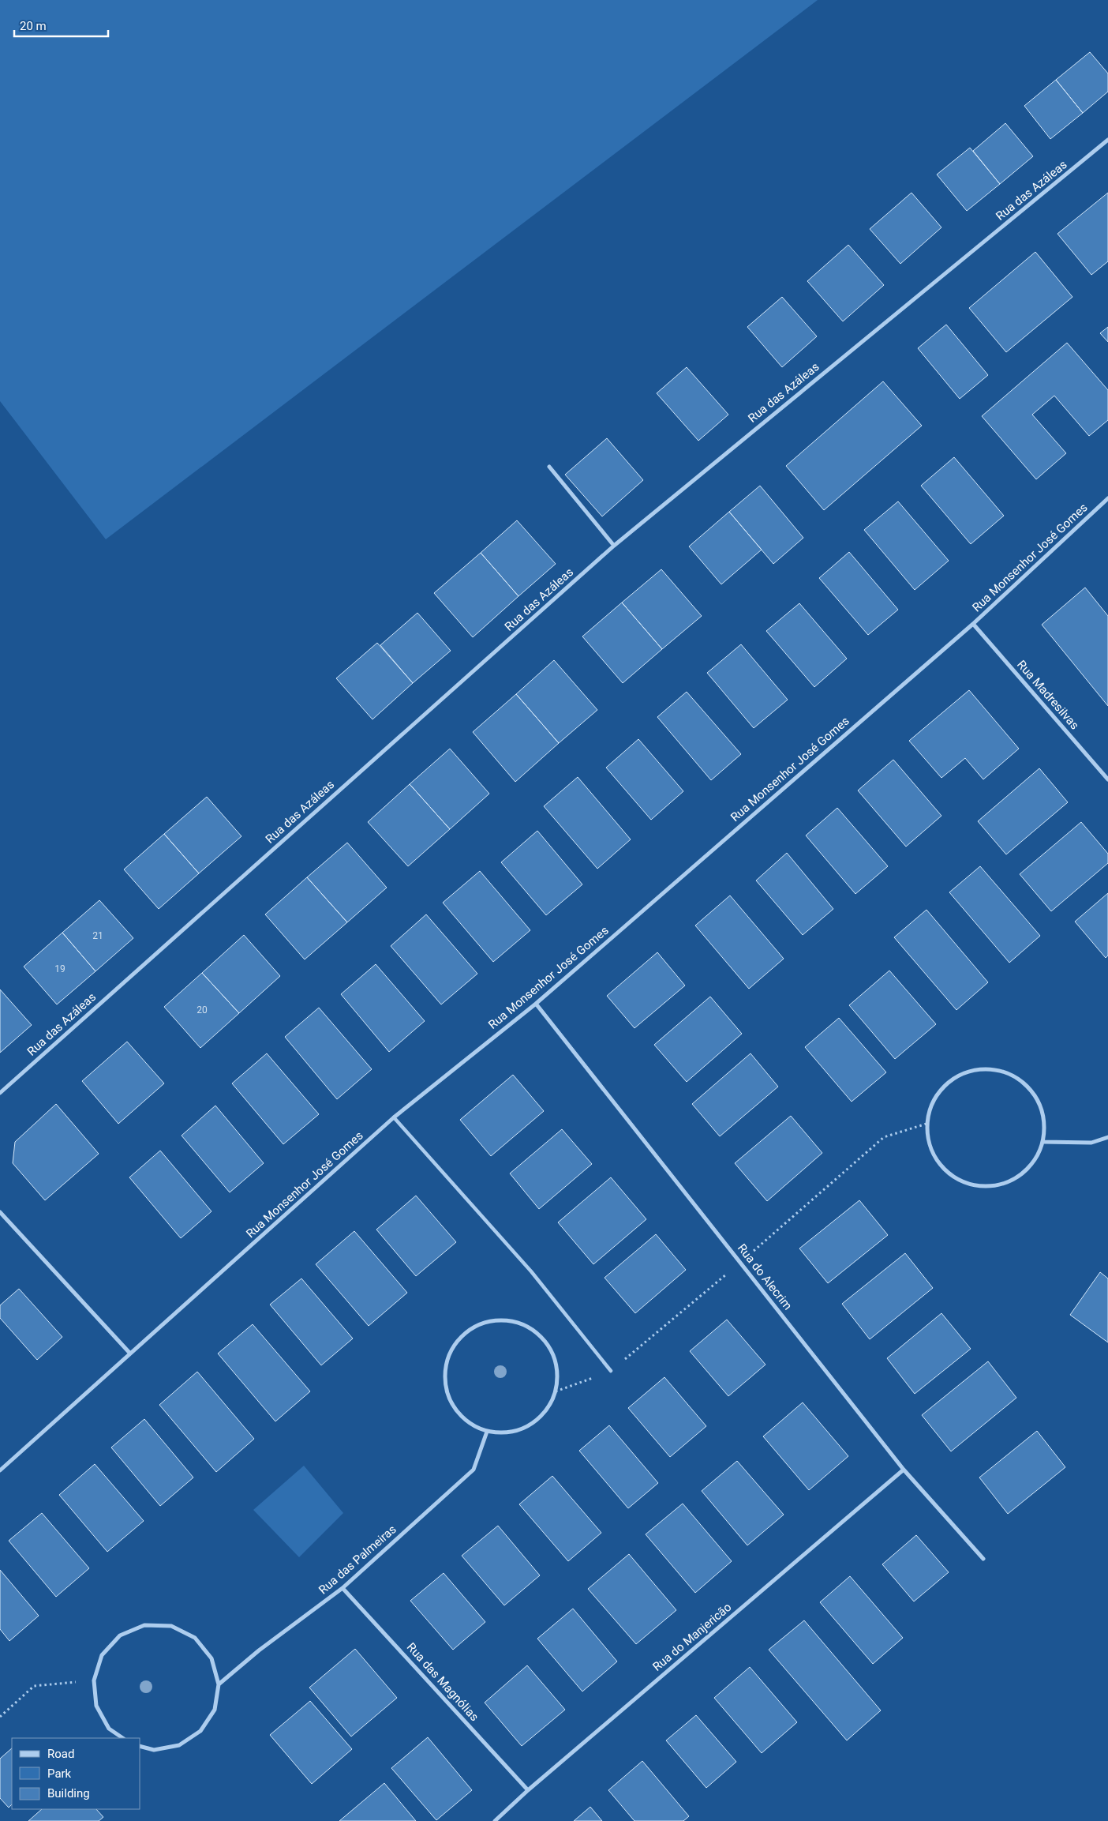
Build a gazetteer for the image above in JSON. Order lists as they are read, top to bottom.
{
  "streets": {
    "street": [
      "Rua das Azáleas",
      "Rua Monsenhor José Gomes",
      "Rua Madresilvas",
      "Rua do Alecrim",
      "Rua das Palmeiras",
      "Rua do Manjericão",
      "Rua das Magnólias"
    ]
  },
  "crossings": [
    ["Rua Monsenhor José Gomes", "Rua Madresilvas"],
    ["Rua Monsenhor José Gomes", "Rua do Alecrim"],
    ["Rua do Alecrim", "Rua do Manjericão"],
    ["Rua das Palmeiras", "Rua das Magnólias"],
    ["Rua do Manjericão", "Rua das Magnólias"]
  ],
  "house_numbers": ["21", "19", "20"],
  "legend": ["Road", "Park", "Building"],
  "scale_bar": "20 m"
}
